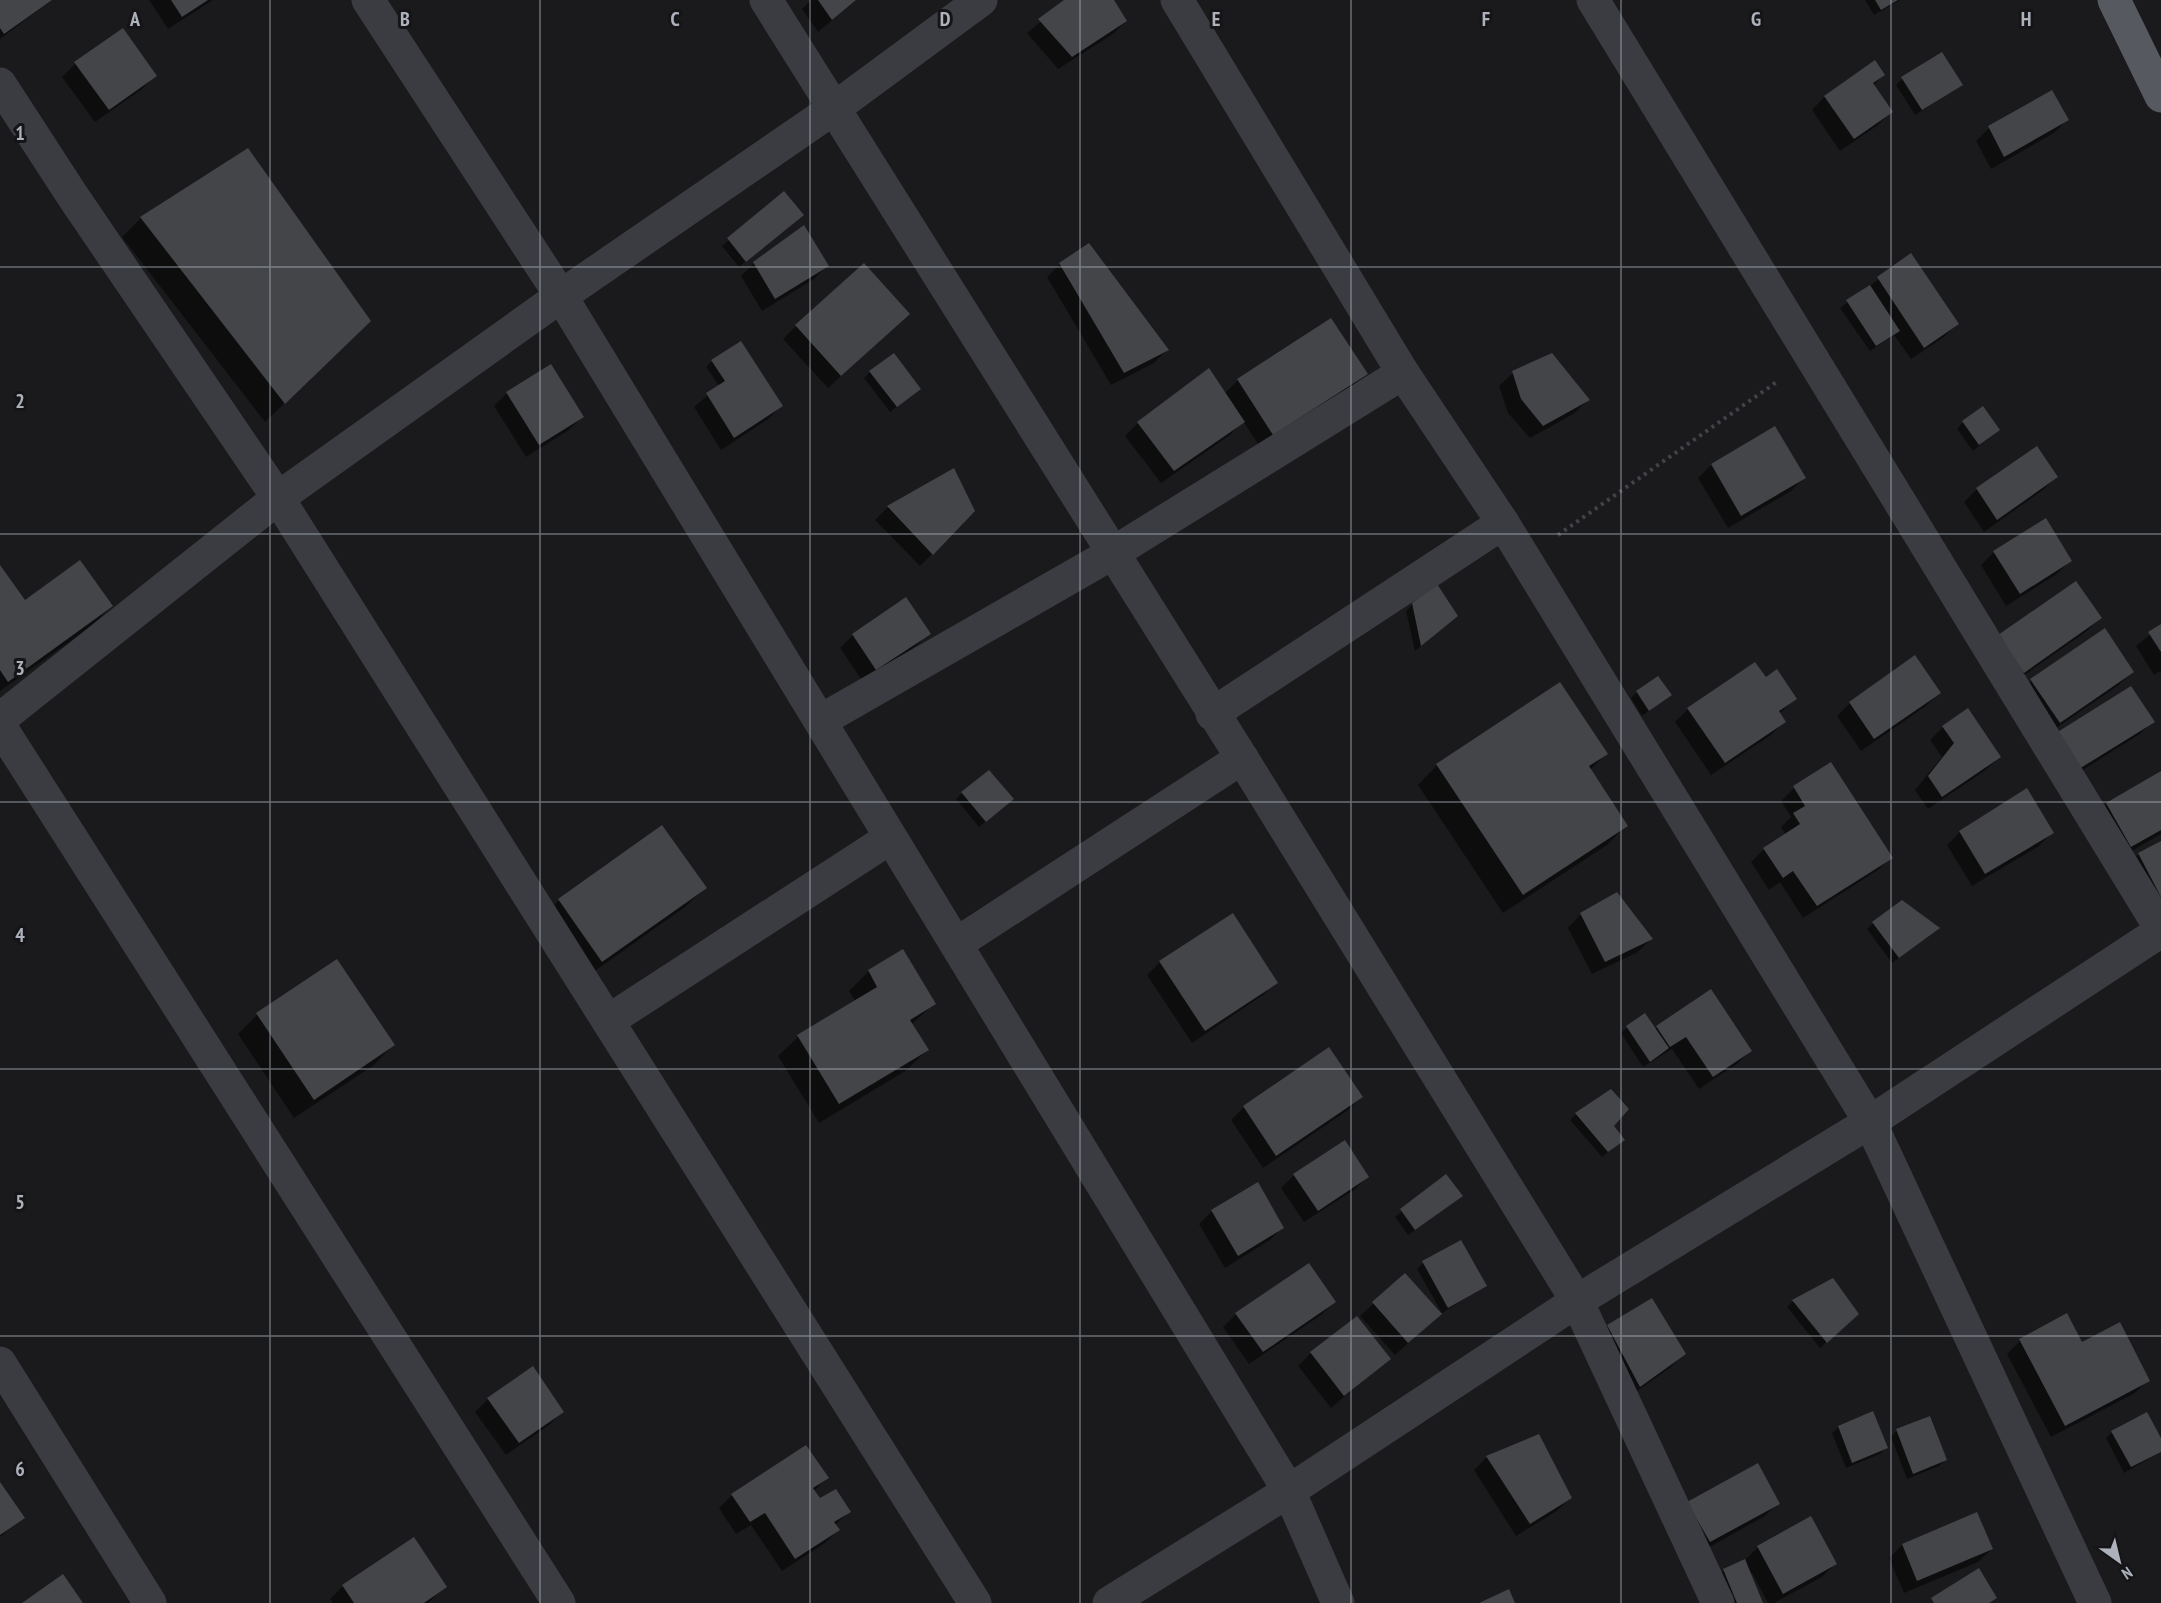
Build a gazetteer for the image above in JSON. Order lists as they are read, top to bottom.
{
  "north": "bottom right",
  "grid": {
    "columns": [
      "A",
      "B",
      "C",
      "D",
      "E",
      "F",
      "G",
      "H"
    ],
    "rows": [
      "1",
      "2",
      "3",
      "4",
      "5",
      "6"
    ]
  }
}
